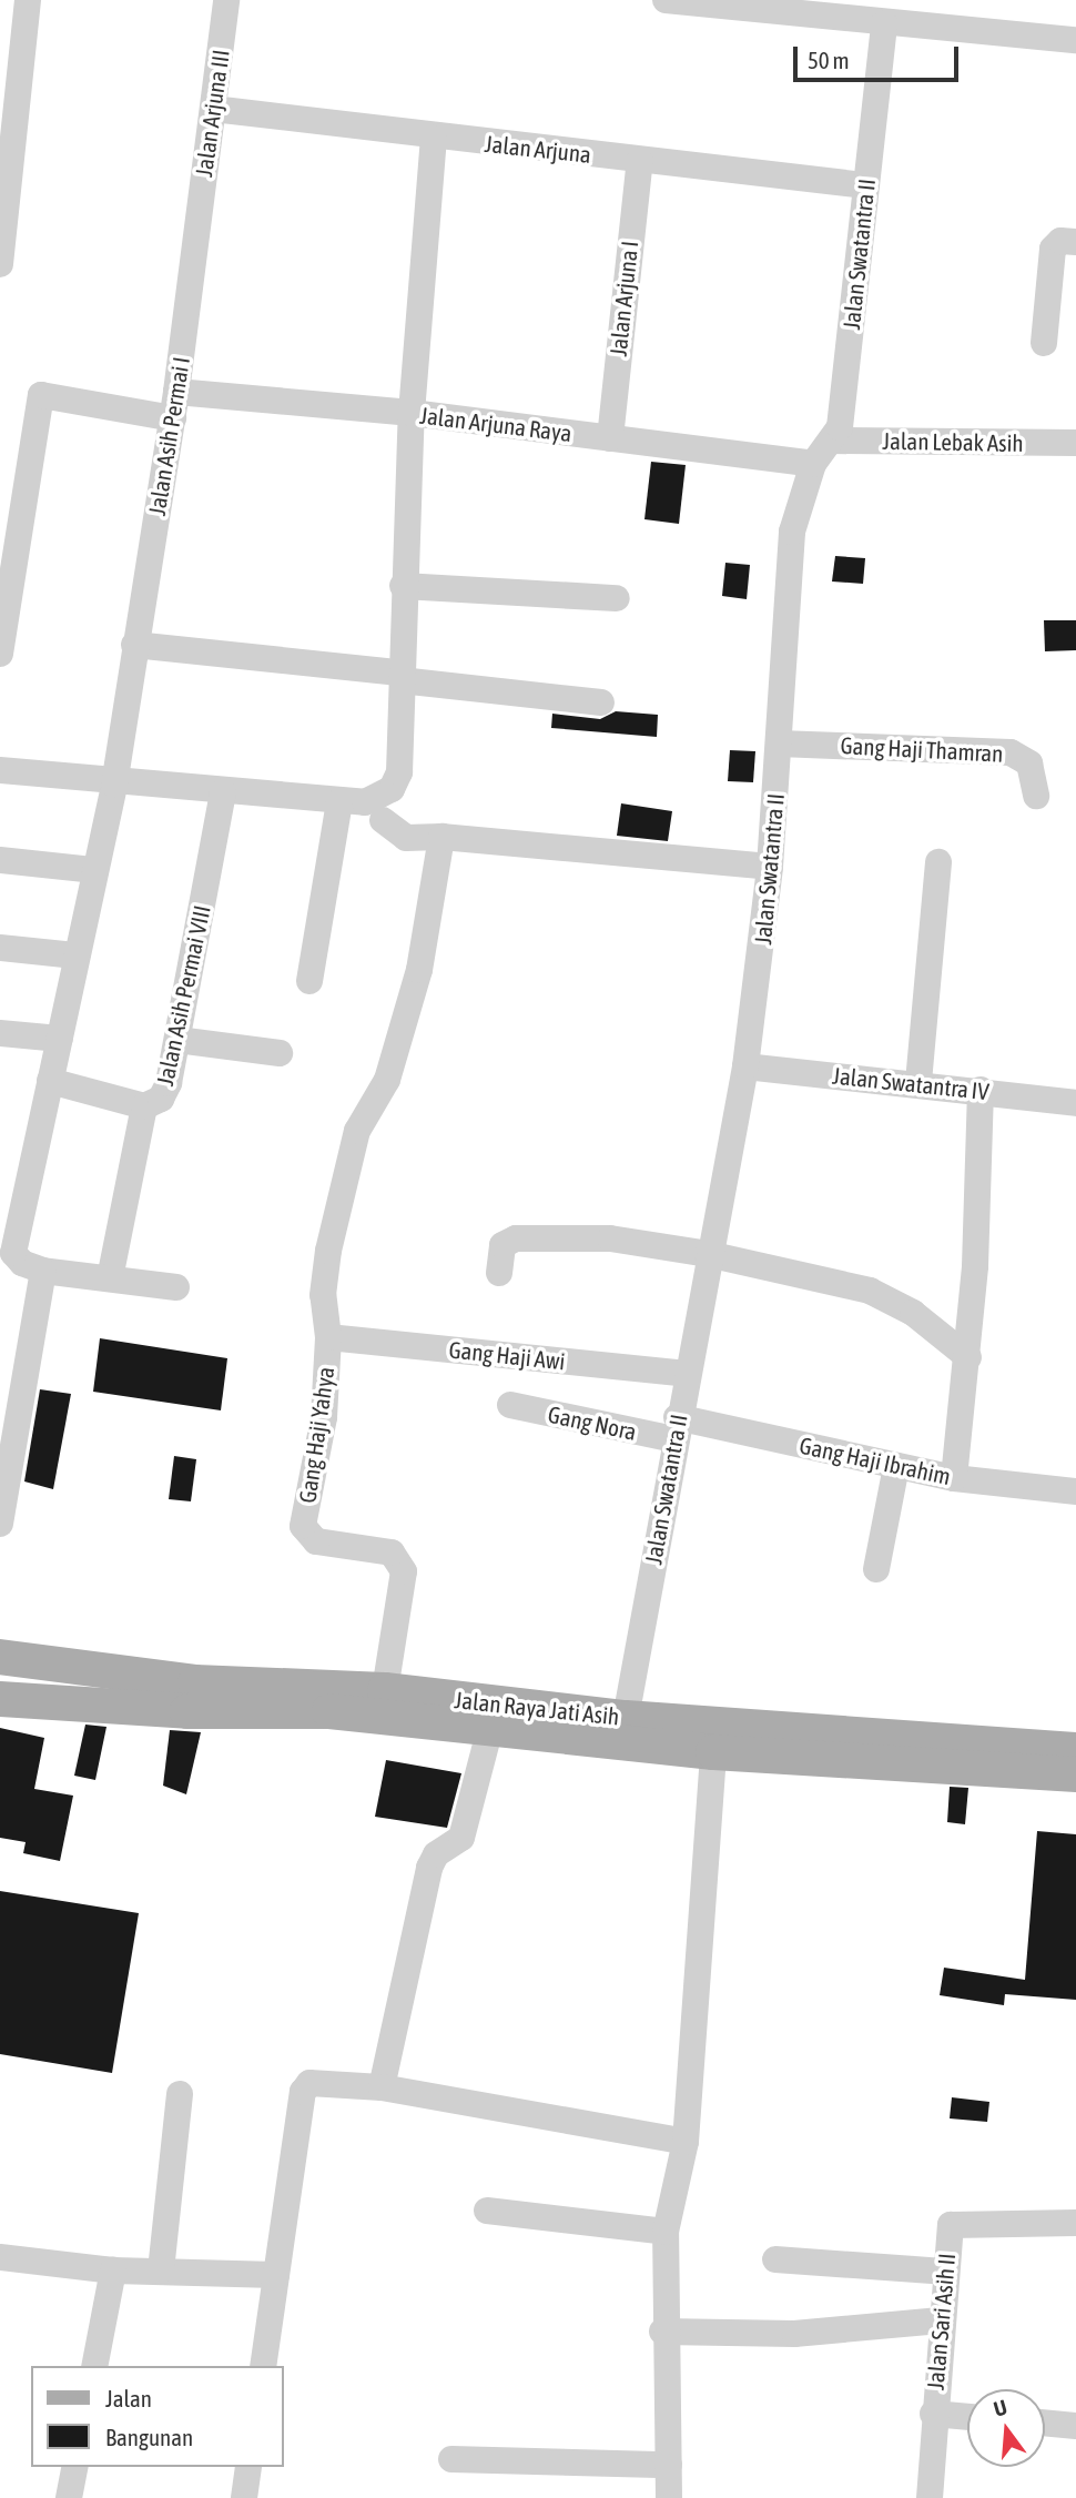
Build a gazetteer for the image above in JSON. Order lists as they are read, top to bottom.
{
  "streets": {
    "main road": ["Jalan Raya Jati Asih"],
    "street": [
      "Jalan Arjuna III",
      "Jalan Arjuna",
      "Jalan Swatantra II",
      "Jalan Arjuna I",
      "Jalan Arjuna Raya",
      "Jalan Asih Permai I",
      "Jalan Lebak Asih",
      "Gang Haji Thamran",
      "Jalan Asih Permai VIII",
      "Jalan Swatantra IV",
      "Gang Haji Awi",
      "Gang Nora",
      "Gang Haji Yahya",
      "Gang Haji Ibrahim",
      "Jalan Sari Asih II"
    ]
  },
  "crossings": [
    ["Jalan Arjuna III", "Jalan Arjuna"],
    ["Jalan Arjuna III", "Jalan Asih Permai I"],
    ["Jalan Arjuna", "Jalan Swatantra II"],
    ["Jalan Arjuna", "Jalan Arjuna I"],
    ["Jalan Swatantra II", "Jalan Arjuna Raya"],
    ["Jalan Swatantra II", "Jalan Lebak Asih"],
    ["Jalan Swatantra II", "Gang Haji Thamran"],
    ["Jalan Swatantra II", "Jalan Swatantra IV"],
    ["Jalan Swatantra II", "Gang Haji Awi"],
    ["Jalan Swatantra II", "Gang Nora"],
    ["Jalan Swatantra II", "Gang Haji Ibrahim"],
    ["Jalan Swatantra II", "Jalan Raya Jati Asih"],
    ["Jalan Arjuna I", "Jalan Arjuna Raya"],
    ["Jalan Arjuna Raya", "Jalan Asih Permai I"],
    ["Gang Haji Awi", "Gang Haji Yahya"],
    ["Gang Nora", "Gang Haji Ibrahim"],
    ["Gang Haji Yahya", "Jalan Raya Jati Asih"]
  ],
  "legend": ["Jalan", "Bangunan"],
  "scale_bar": "50 m",
  "north": "top"
}
